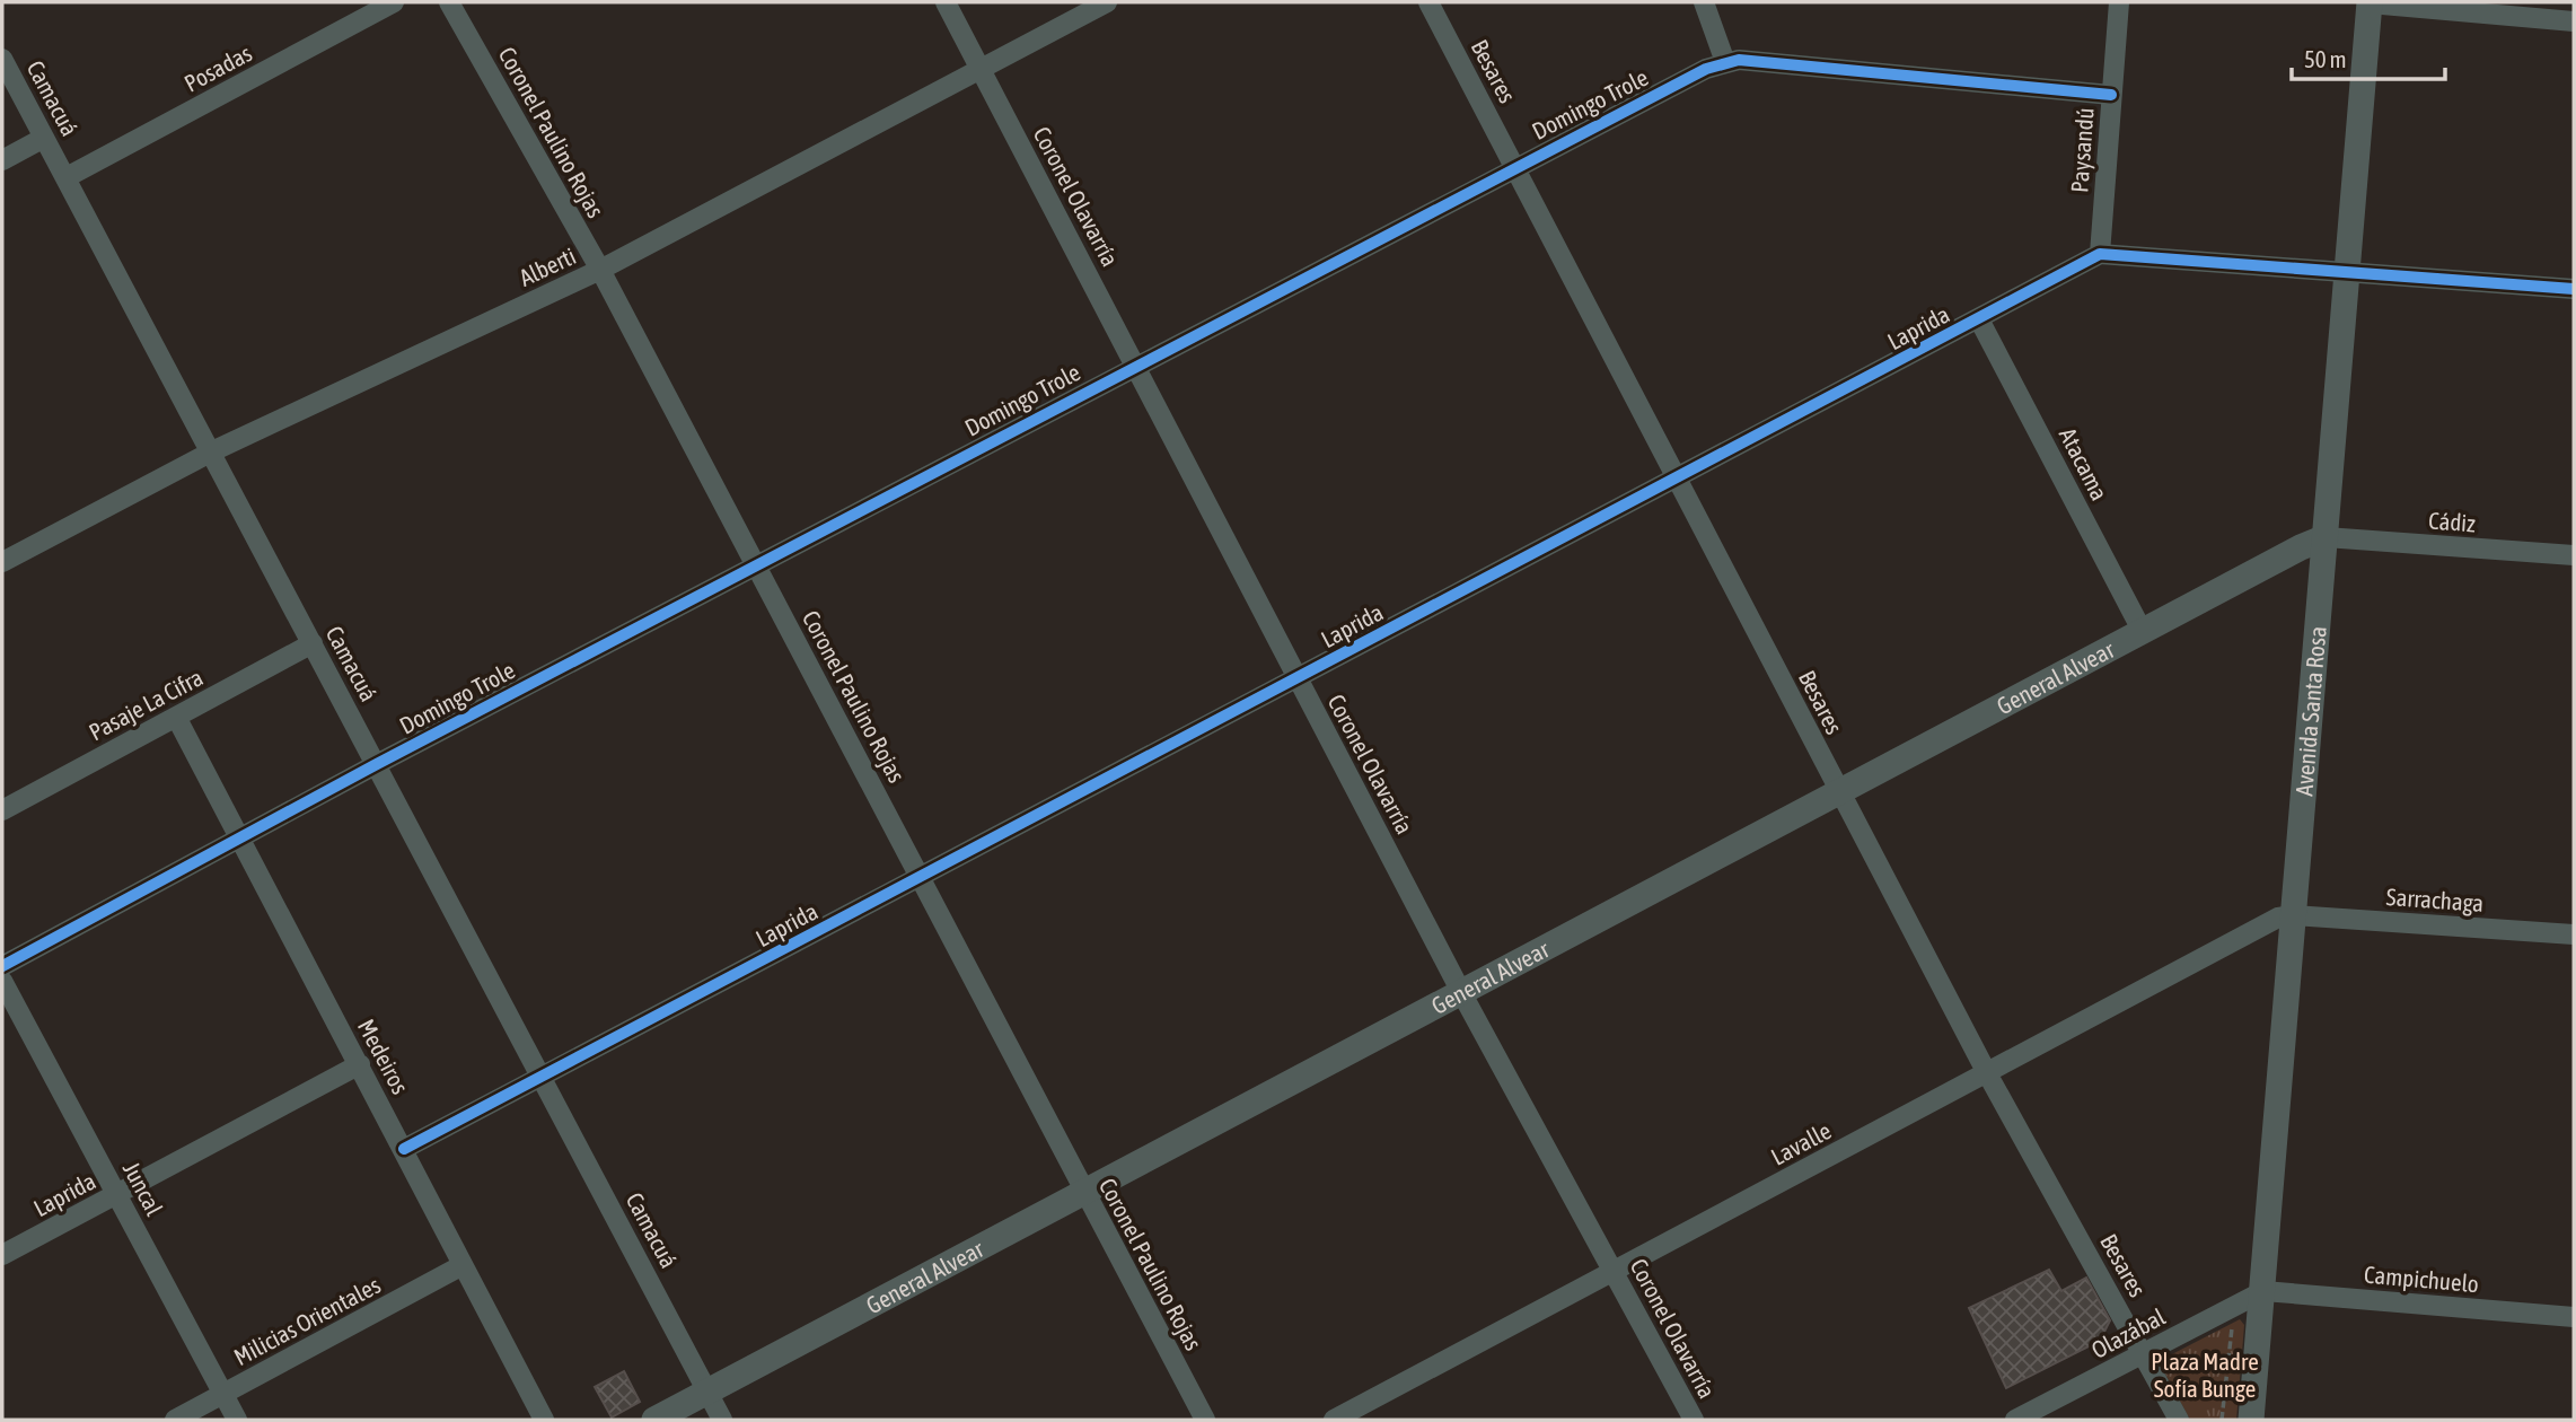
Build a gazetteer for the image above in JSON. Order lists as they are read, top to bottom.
{
  "streets": {
    "street": [
      "Posadas",
      "Besares",
      "Camacuá",
      "Domingo Trole",
      "Coronel Paulino Rojas",
      "Paysandú",
      "Coronel Olavarría",
      "Alberti",
      "Laprida",
      "Atacama",
      "Cádiz",
      "General Alvear",
      "Pasaje La Cifra",
      "Avenida Santa Rosa",
      "Sarrachaga",
      "Medeiros",
      "Lavalle",
      "Juncal",
      "Campichuelo",
      "Milicias Orientales",
      "Olazábal"
    ]
  },
  "crossings": [
    ["Posadas", "Camacuá"],
    ["Besares", "Domingo Trole"],
    ["Besares", "Laprida"],
    ["Besares", "General Alvear"],
    ["Besares", "Lavalle"],
    ["Besares", "Olazábal"],
    ["Camacuá", "Domingo Trole"],
    ["Camacuá", "Alberti"],
    ["Camacuá", "Laprida"],
    ["Camacuá", "General Alvear"],
    ["Camacuá", "Pasaje La Cifra"],
    ["Domingo Trole", "Coronel Paulino Rojas"],
    ["Domingo Trole", "Paysandú"],
    ["Domingo Trole", "Coronel Olavarría"],
    ["Domingo Trole", "Medeiros"],
    ["Coronel Paulino Rojas", "Alberti"],
    ["Coronel Paulino Rojas", "Laprida"],
    ["Coronel Paulino Rojas", "General Alvear"],
    ["Paysandú", "Laprida"],
    ["Coronel Olavarría", "Alberti"],
    ["Coronel Olavarría", "Laprida"],
    ["Coronel Olavarría", "General Alvear"],
    ["Coronel Olavarría", "Lavalle"],
    ["Laprida", "Atacama"],
    ["Laprida", "Medeiros"],
    ["Laprida", "Juncal"],
    ["Atacama", "General Alvear"],
    ["Cádiz", "General Alvear"],
    ["Cádiz", "Avenida Santa Rosa"],
    ["General Alvear", "Avenida Santa Rosa"],
    ["Pasaje La Cifra", "Medeiros"],
    ["Avenida Santa Rosa", "Sarrachaga"],
    ["Avenida Santa Rosa", "Lavalle"],
    ["Avenida Santa Rosa", "Campichuelo"],
    ["Avenida Santa Rosa", "Olazábal"],
    ["Sarrachaga", "Lavalle"],
    ["Medeiros", "Milicias Orientales"],
    ["Juncal", "Milicias Orientales"],
    ["Campichuelo", "Olazábal"]
  ],
  "parks": ["Plaza Madre Sofía Bunge"],
  "scale_bar": "50 m"
}
